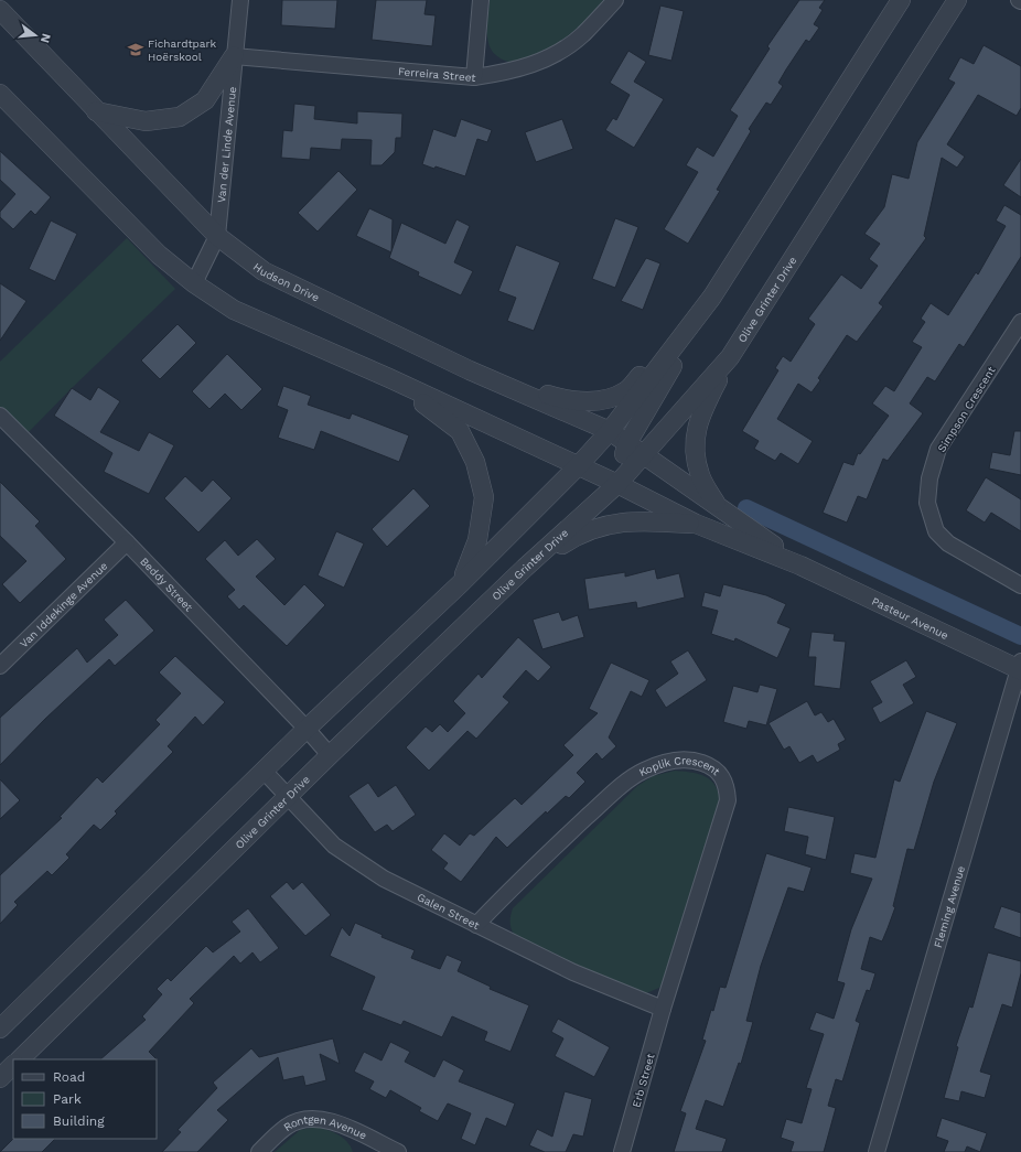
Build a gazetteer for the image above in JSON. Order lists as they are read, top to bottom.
{
  "streets": {
    "street": [
      "Ferreira Street",
      "Van der Linde Avenue",
      "Hudson Drive",
      "Olive Grinter Drive",
      "Simpson Crescent",
      "Beddy Street",
      "Van Iddekinge Avenue",
      "Pasteur Avenue",
      "Koplik Crescent",
      "Fleming Avenue",
      "Galen Street",
      "Erb Street",
      "Rontgen Avenue"
    ]
  },
  "crossings": [
    ["Ferreira Street", "Van der Linde Avenue"],
    ["Van der Linde Avenue", "Hudson Drive"],
    ["Hudson Drive", "Olive Grinter Drive"],
    ["Hudson Drive", "Pasteur Avenue"],
    ["Olive Grinter Drive", "Beddy Street"],
    ["Olive Grinter Drive", "Pasteur Avenue"],
    ["Olive Grinter Drive", "Galen Street"],
    ["Beddy Street", "Van Iddekinge Avenue"],
    ["Pasteur Avenue", "Fleming Avenue"],
    ["Koplik Crescent", "Galen Street"],
    ["Koplik Crescent", "Erb Street"],
    ["Galen Street", "Erb Street"]
  ],
  "places": {
    "school or university": ["Fichardtpark Hoërskool"]
  },
  "legend": ["Road", "Park", "Building"],
  "north": "right"
}
